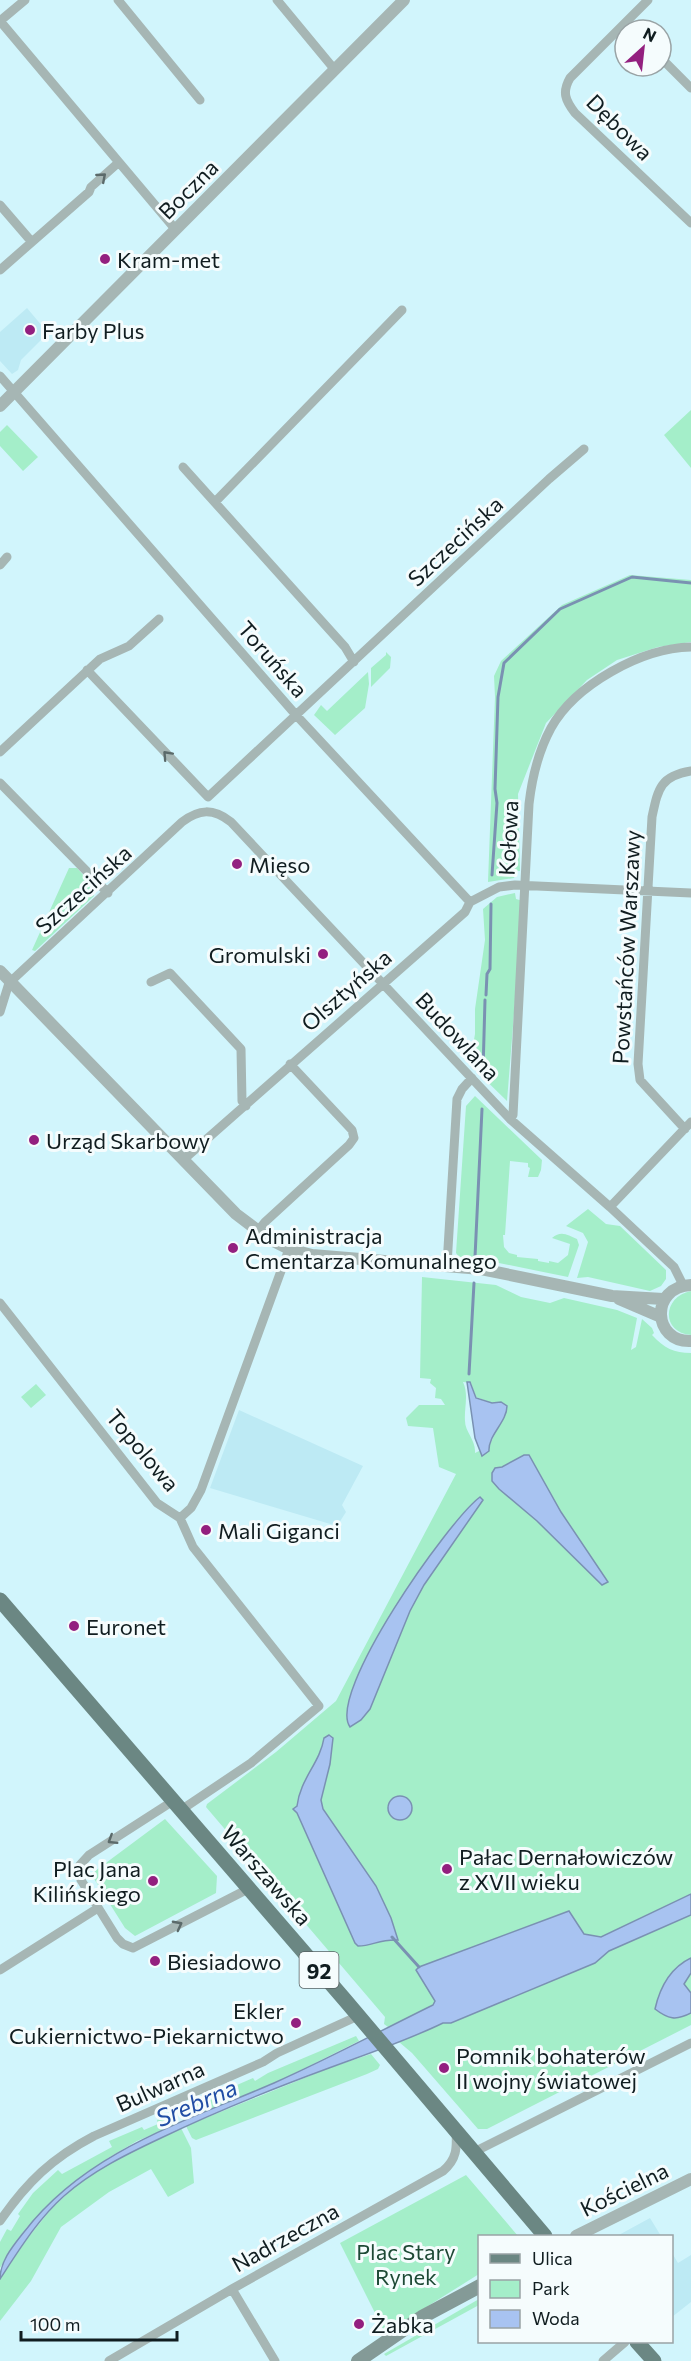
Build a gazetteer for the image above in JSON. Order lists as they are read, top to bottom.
{
  "streets": {
    "main road": ["Warszawska", "92"],
    "street": [
      "Dębowa",
      "Boczna",
      "Szczecińska",
      "Toruńska",
      "Kołowa",
      "Powstańców Warszawy",
      "Olsztyńska",
      "Budowlana",
      "Topolowa",
      "Bulwarna",
      "Kościelna",
      "Nadrzeczna"
    ]
  },
  "crossings": [
    ["Boczna", "Toruńska"],
    ["Szczecińska", "Toruńska"],
    ["Szczecińska", "Budowlana"],
    ["Toruńska", "Olsztyńska"],
    ["Kołowa", "Budowlana"],
    ["Olsztyńska", "Budowlana"],
    ["Topolowa", "Warszawska"],
    ["Warszawska", "Bulwarna"],
    ["Warszawska", "Nadrzeczna"]
  ],
  "water": ["Srebrna"],
  "parks": ["Plac Stary Rynek"],
  "places": [
    "Kram-met",
    "Farby Plus",
    "Mięso",
    "Gromulski",
    "Urząd Skarbowy",
    "Administracja Cmentarza Komunalnego",
    "Mali Giganci",
    "Euronet",
    "Pałac Dernałowiczów z XVII wieku",
    "Plac Jana Kilińskiego",
    "Biesiadowo",
    "Ekler Cukiernictwo-Piekarnictwo",
    "Pomnik bohaterów II wojny światowej",
    "Żabka"
  ],
  "legend": ["Ulica", "Park", "Woda"],
  "scale_bar": "100 m",
  "north": "top right"
}
